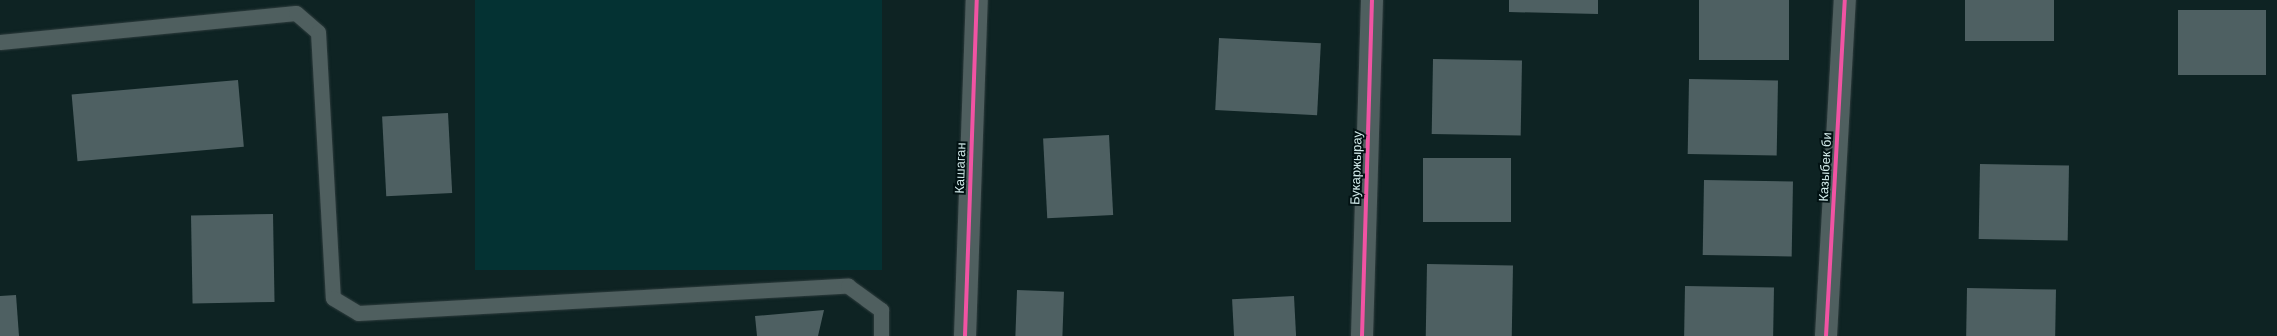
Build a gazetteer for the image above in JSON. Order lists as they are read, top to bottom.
{
  "streets": {
    "street": ["Казыбек би", "Кашаган", "Букаржырау"]
  }
}
